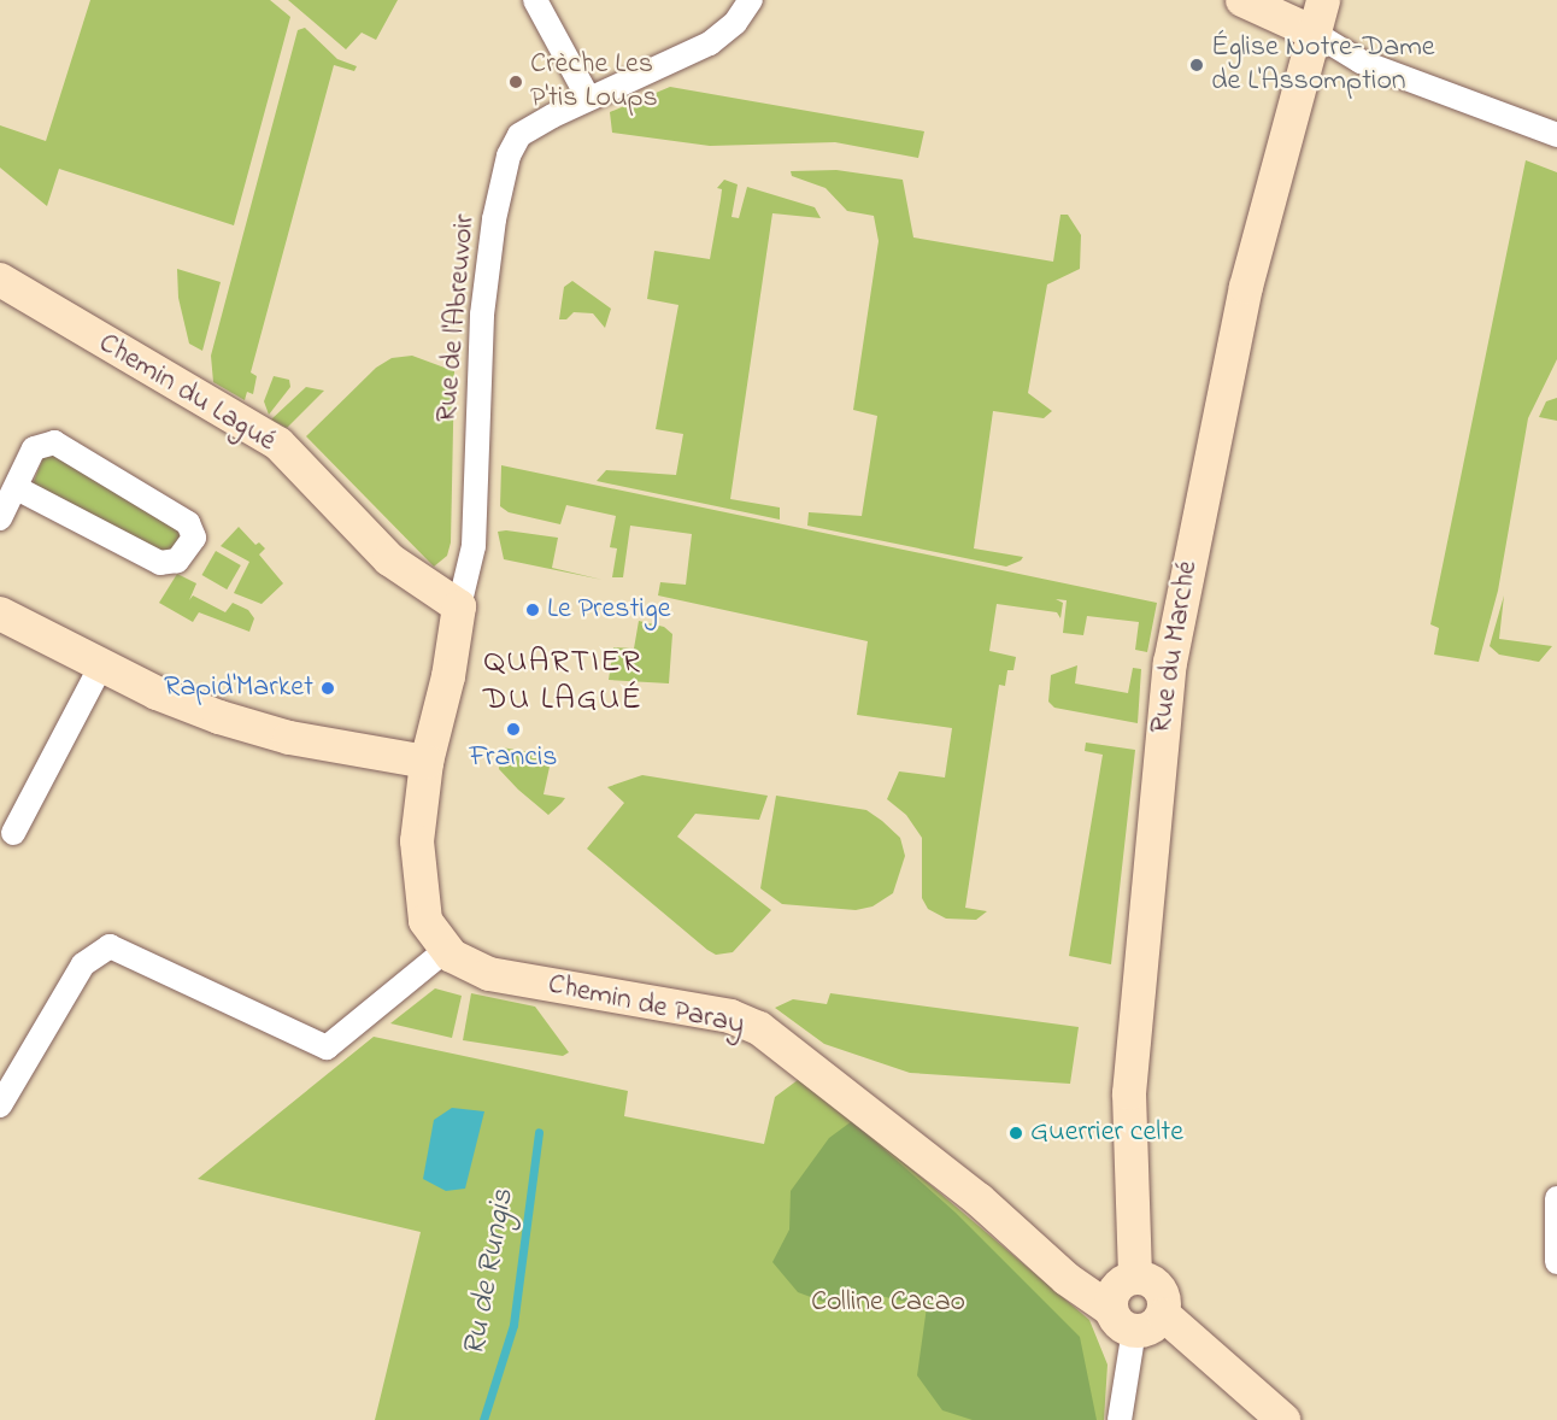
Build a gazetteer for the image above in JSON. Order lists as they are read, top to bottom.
{
  "streets": {
    "street": [
      "Rue de l'Abreuvoir",
      "Chemin du Lagué",
      "Rue du Marché",
      "Chemin de Paray"
    ]
  },
  "crossings": [
    ["Rue de l'Abreuvoir", "Chemin du Lagué"],
    ["Rue de l'Abreuvoir", "Chemin de Paray"],
    ["Chemin du Lagué", "Chemin de Paray"],
    ["Rue du Marché", "Chemin de Paray"]
  ],
  "districts": ["QUARTIER DU LAGUÉ"],
  "water": ["Ru de Rungis"],
  "parks": ["Colline Cacao"],
  "places": [
    "Église Notre-Dame de L'Assomption",
    "Crèche Les P'tis Loups",
    "Le Prestige",
    "Rapid'Market",
    "Francis",
    "Guerrier celte"
  ]
}
